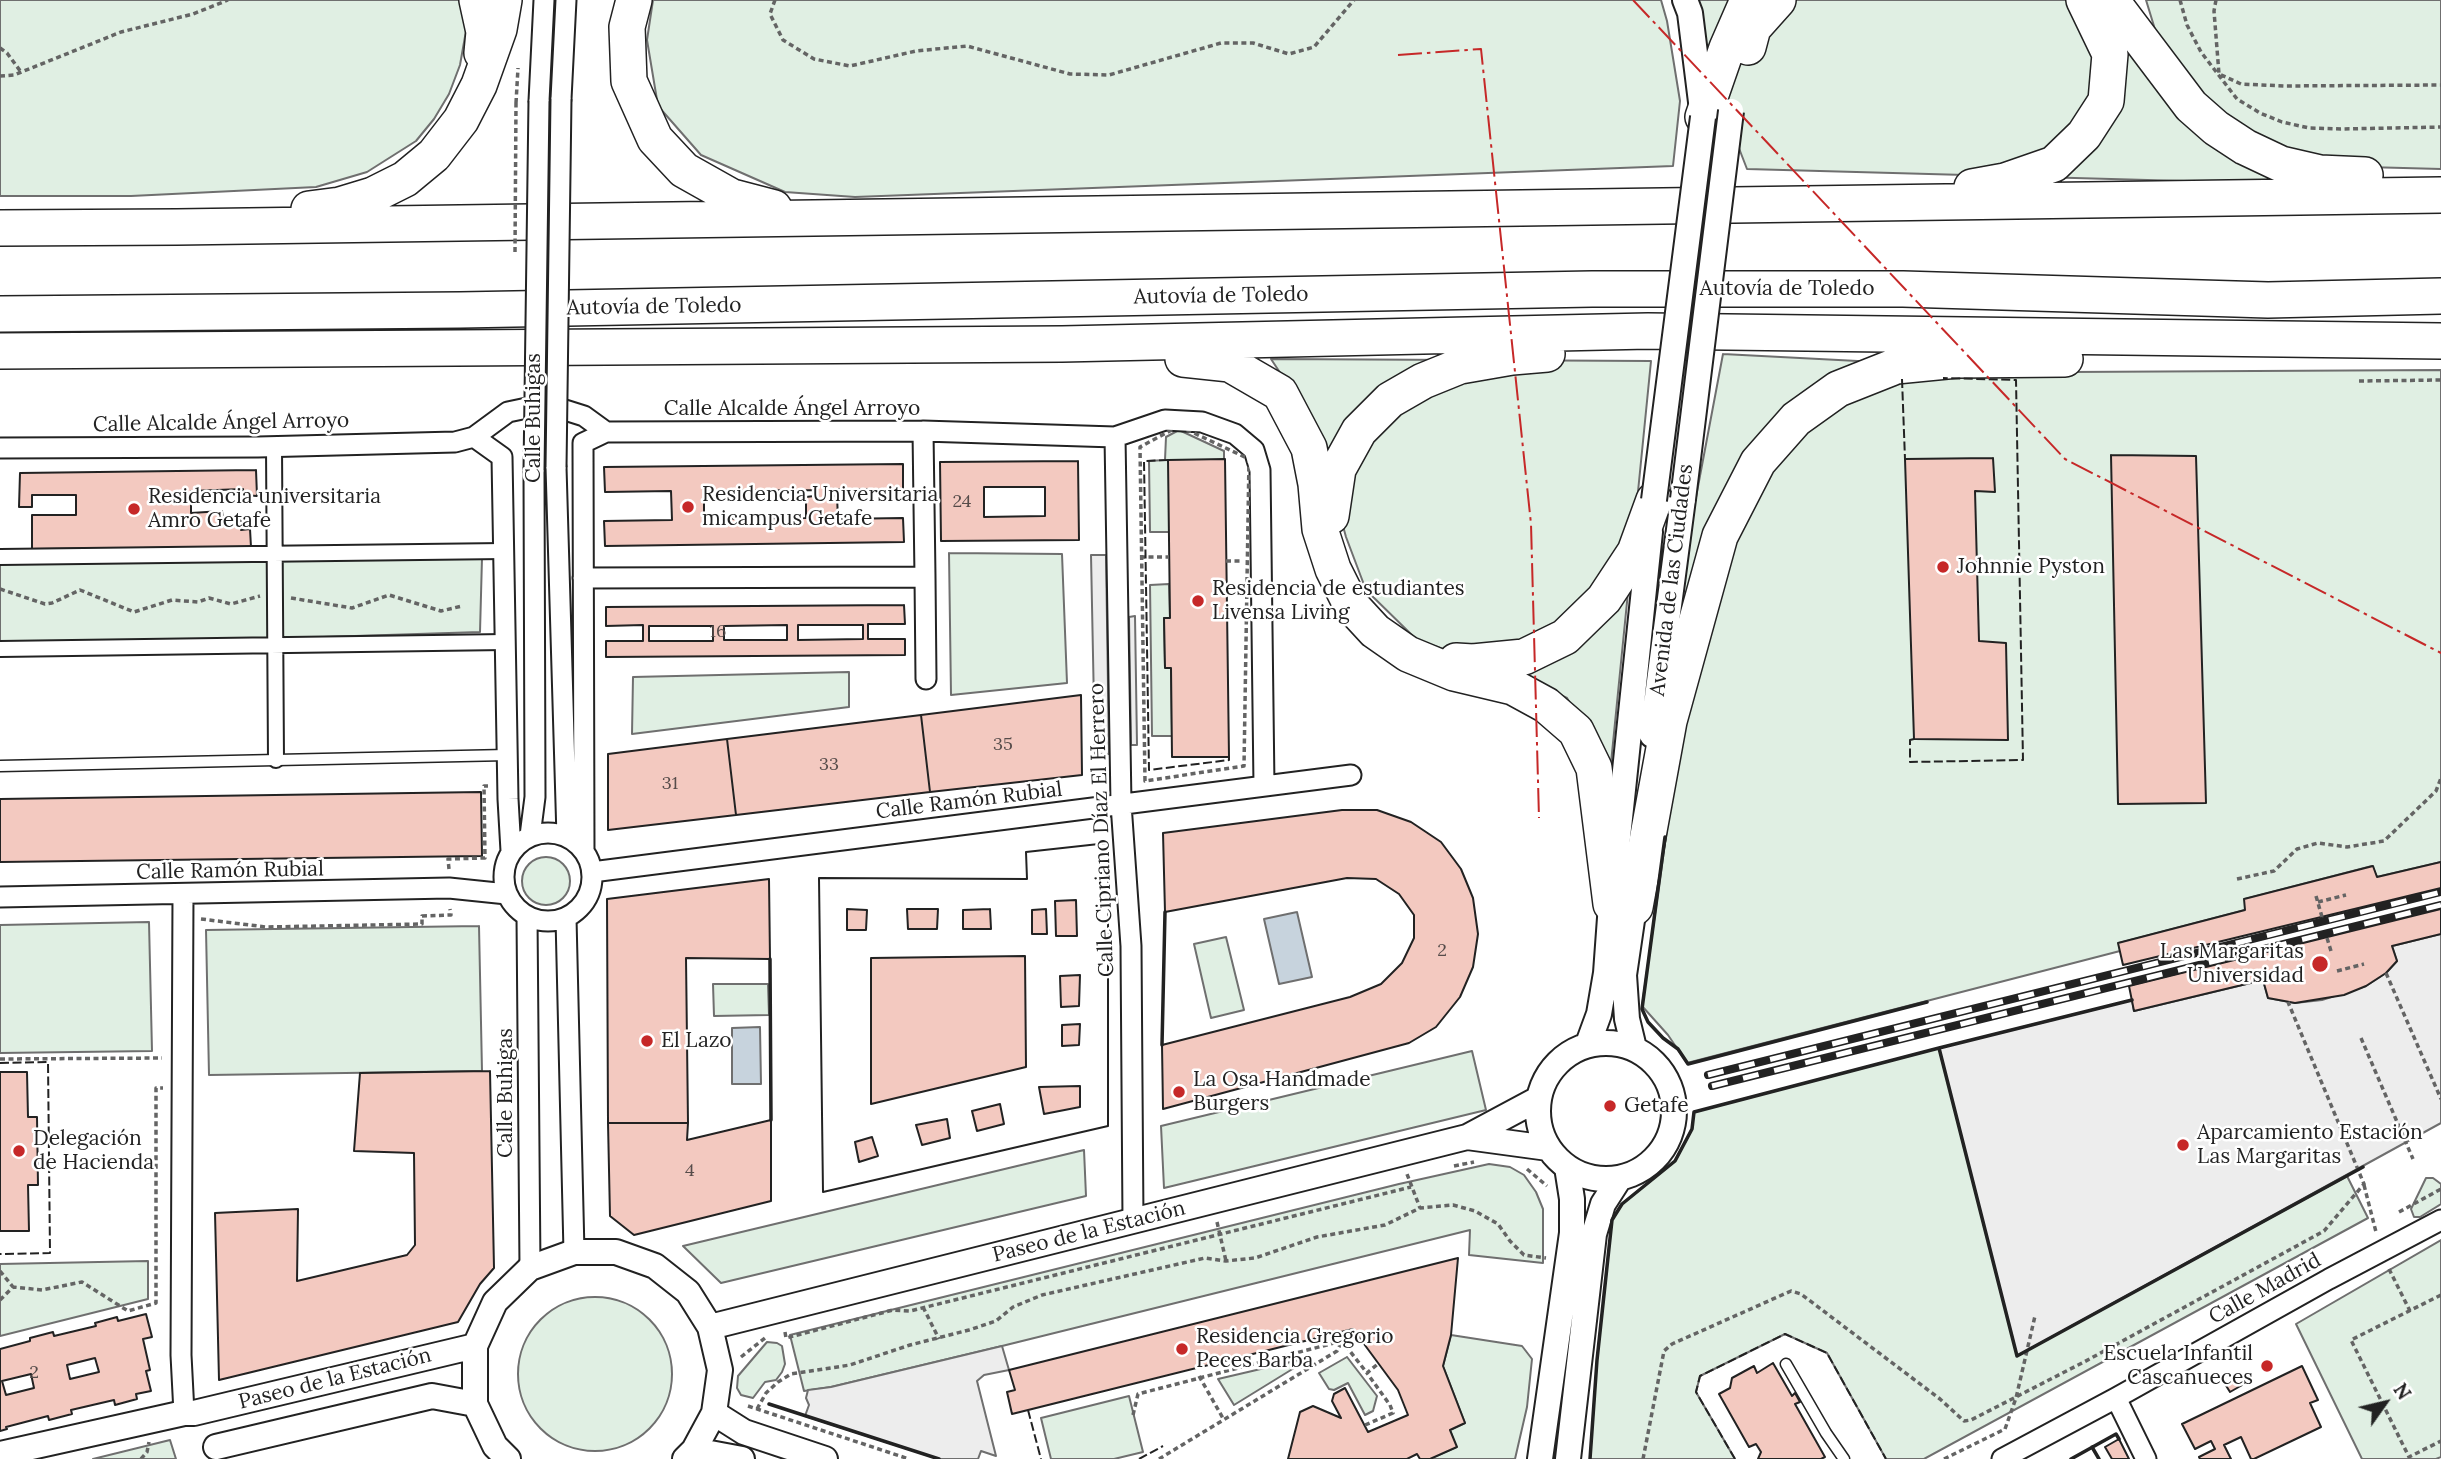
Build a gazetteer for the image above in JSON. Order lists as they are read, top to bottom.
{
  "streets": {
    "highway": ["Autovía de Toledo"],
    "street": [
      "Calle Alcalde Ángel Arroyo",
      "Calle Buhigas",
      "Avenida de las Ciudades",
      "Calle Ramón Rubial",
      "Calle Cipriano Díaz El Herrero",
      "Paseo de la Estación",
      "Calle Madrid"
    ]
  },
  "crossings": [
    ["Calle Alcalde Ángel Arroyo", "Calle Ramón Rubial"],
    ["Calle Alcalde Ángel Arroyo", "Calle Cipriano Díaz El Herrero"],
    ["Calle Buhigas", "Calle Ramón Rubial"],
    ["Avenida de las Ciudades", "Paseo de la Estación"],
    ["Calle Ramón Rubial", "Calle Cipriano Díaz El Herrero"],
    ["Calle Cipriano Díaz El Herrero", "Paseo de la Estación"]
  ],
  "places": [
    "Residencia Universitaria micampus Getafe",
    "Residencia universitaria Amro Getafe",
    "Johnnie Pyston",
    "Residencia de estudiantes Livensa Living",
    "Las Margaritas Universidad",
    "El Lazo",
    "La Osa Handmade Burgers",
    "Getafe",
    "Aparcamiento Estación Las Margaritas",
    "Delegación de Hacienda",
    "Residencia Gregorio Peces Barba",
    "Escuela Infantil Cascanueces"
  ],
  "house_numbers": [
    "24",
    "16",
    "35",
    "33",
    "31",
    "2",
    "4",
    "2"
  ],
  "north": "top right"
}
